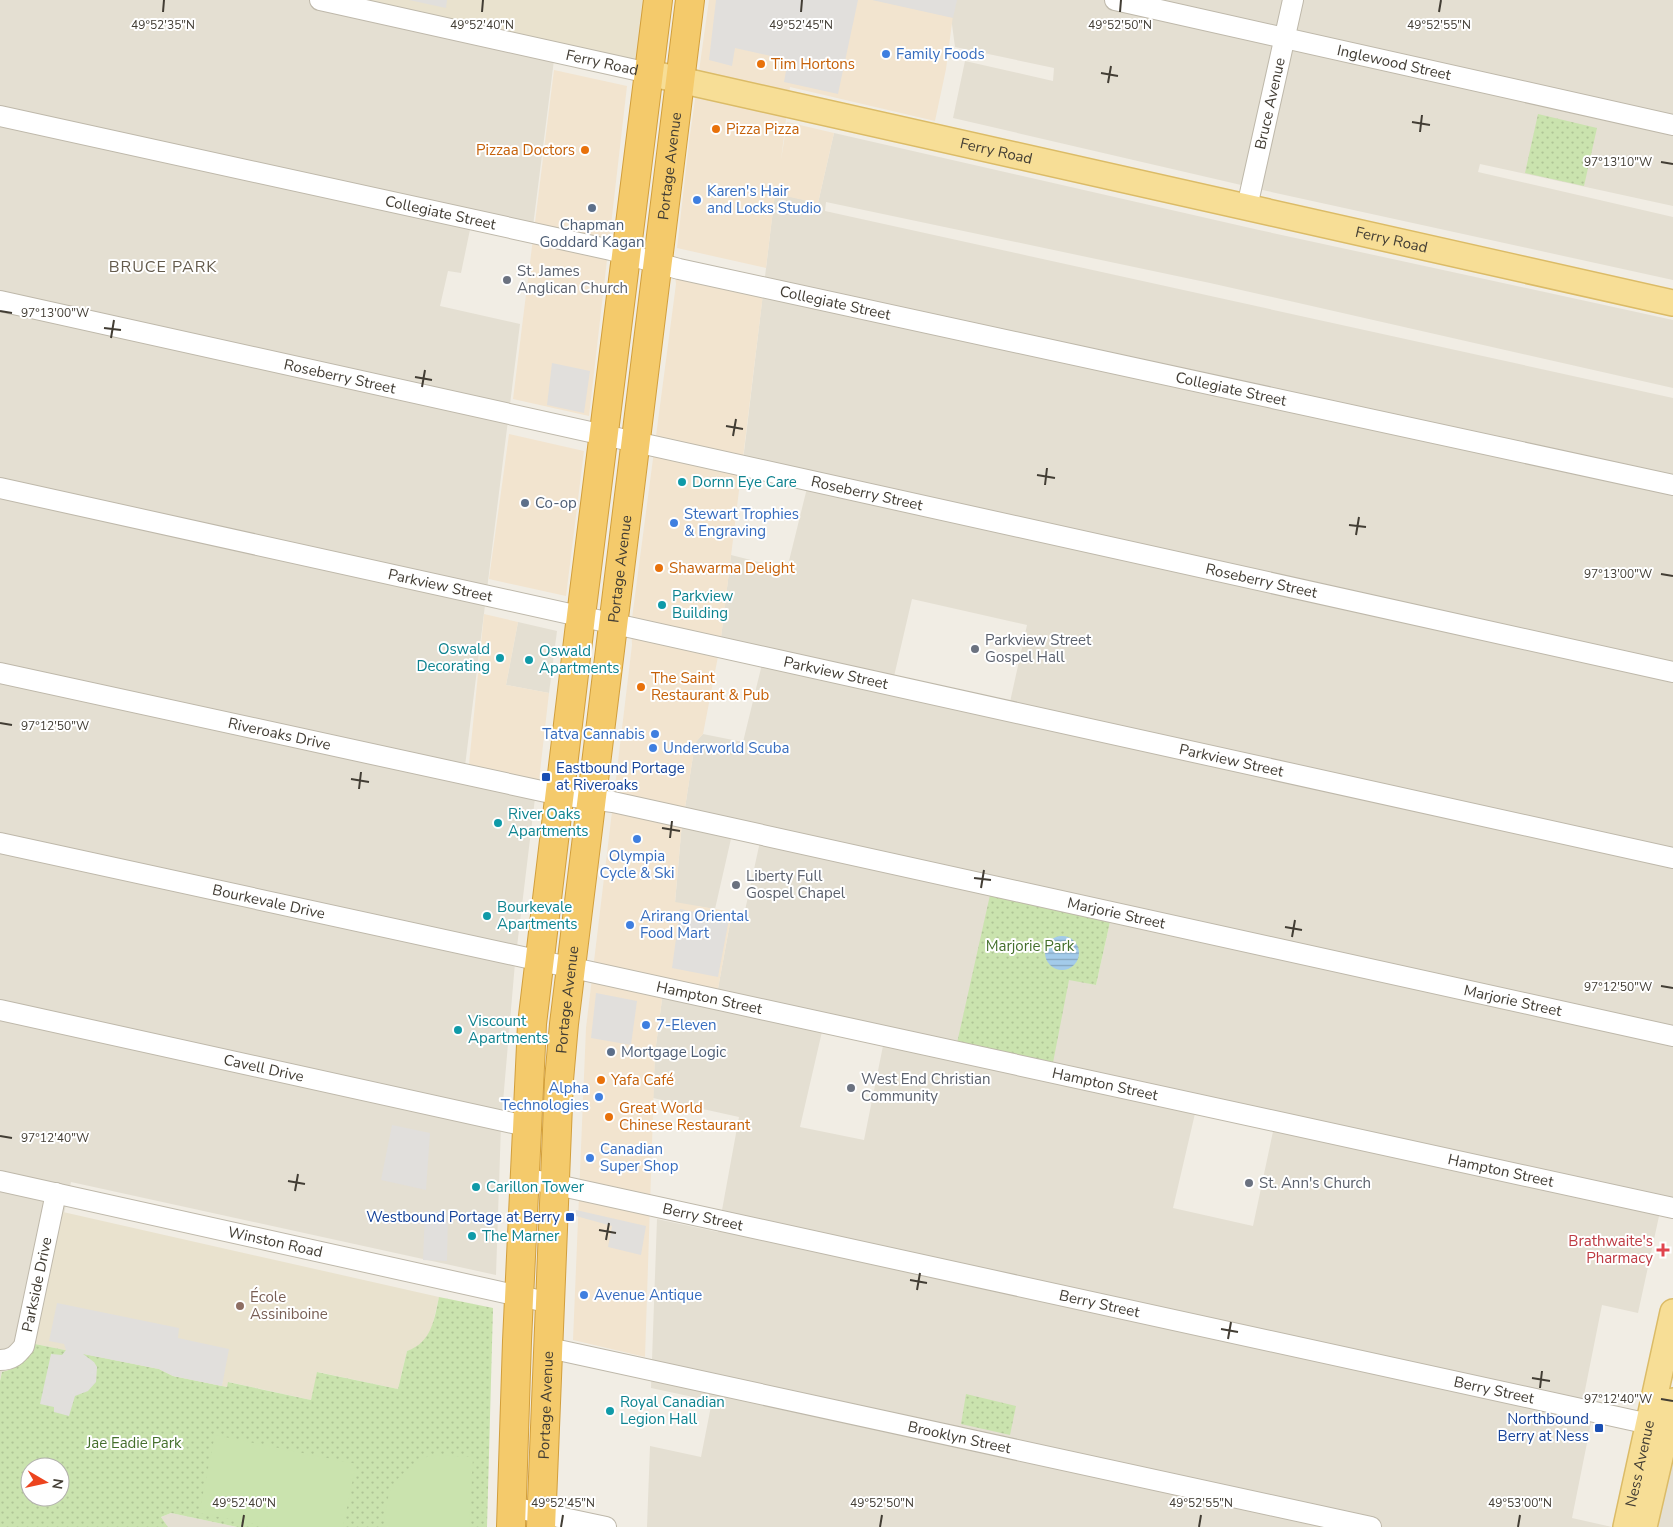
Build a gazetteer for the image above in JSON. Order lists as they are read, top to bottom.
{
  "streets": {
    "highway": ["Portage Avenue"],
    "main road": ["Ferry Road", "Ness Avenue"],
    "street": [
      "Inglewood Street",
      "Bruce Avenue",
      "Collegiate Street",
      "Roseberry Street",
      "Parkview Street",
      "Riveroaks Drive",
      "Bourkevale Drive",
      "Marjorie Street",
      "Hampton Street",
      "Cavell Drive",
      "Berry Street",
      "Winston Road",
      "Parkside Drive",
      "Brooklyn Street"
    ]
  },
  "crossings": [
    ["Ferry Road", "Bruce Avenue"],
    ["Ferry Road", "Portage Avenue"],
    ["Inglewood Street", "Bruce Avenue"],
    ["Portage Avenue", "Collegiate Street"],
    ["Portage Avenue", "Roseberry Street"],
    ["Portage Avenue", "Parkview Street"],
    ["Portage Avenue", "Riveroaks Drive"],
    ["Portage Avenue", "Bourkevale Drive"],
    ["Portage Avenue", "Marjorie Street"],
    ["Portage Avenue", "Hampton Street"],
    ["Portage Avenue", "Cavell Drive"],
    ["Portage Avenue", "Berry Street"],
    ["Portage Avenue", "Winston Road"],
    ["Portage Avenue", "Brooklyn Street"],
    ["Riveroaks Drive", "Marjorie Street"],
    ["Bourkevale Drive", "Hampton Street"],
    ["Berry Street", "Ness Avenue"],
    ["Winston Road", "Parkside Drive"]
  ],
  "districts": ["BRUCE PARK"],
  "parks": ["Marjorie Park", "Jae Eadie Park"],
  "places": {
    "other": [
      "Family Foods",
      "Tim Hortons",
      "Pizza Pizza",
      "Pizzaa Doctors",
      "Karen's Hair and Locks Studio",
      "Chapman Goddard Kagan",
      "St. James Anglican Church",
      "Dornn Eye Care",
      "Co-op",
      "Stewart Trophies & Engraving",
      "Shawarma Delight",
      "Parkview Building",
      "Parkview Street Gospel Hall",
      "Oswald Decorating",
      "Oswald Apartments",
      "The Saint Restaurant & Pub",
      "Tatva Cannabis",
      "Underworld Scuba",
      "River Oaks Apartments",
      "Olympia Cycle & Ski",
      "Liberty Full Gospel Chapel",
      "Bourkevale Apartments",
      "Arirang Oriental Food Mart",
      "7-Eleven",
      "Viscount Apartments",
      "Mortgage Logic",
      "Yafa Café",
      "West End Christian Community",
      "Alpha Technologies",
      "Great World Chinese Restaurant",
      "Canadian Super Shop",
      "St. Ann's Church",
      "Carillon Tower",
      "The Marner",
      "Avenue Antique",
      "École Assiniboine",
      "Royal Canadian Legion Hall"
    ],
    "transit": ["Eastbound Portage at Riveroaks", "Westbound Portage at Berry", "Northbound Berry at Ness"],
    "health": ["Brathwaite's Pharmacy"]
  },
  "north": "right",
  "coordinates": [
    "49°52'35\"N",
    "49°52'40\"N",
    "49°52'45\"N",
    "49°52'50\"N",
    "49°52'55\"N",
    "97°13'10\"W",
    "97°13'00\"W",
    "97°12'50\"W",
    "97°12'40\"W",
    "49°53'00\"N"
  ]
}
